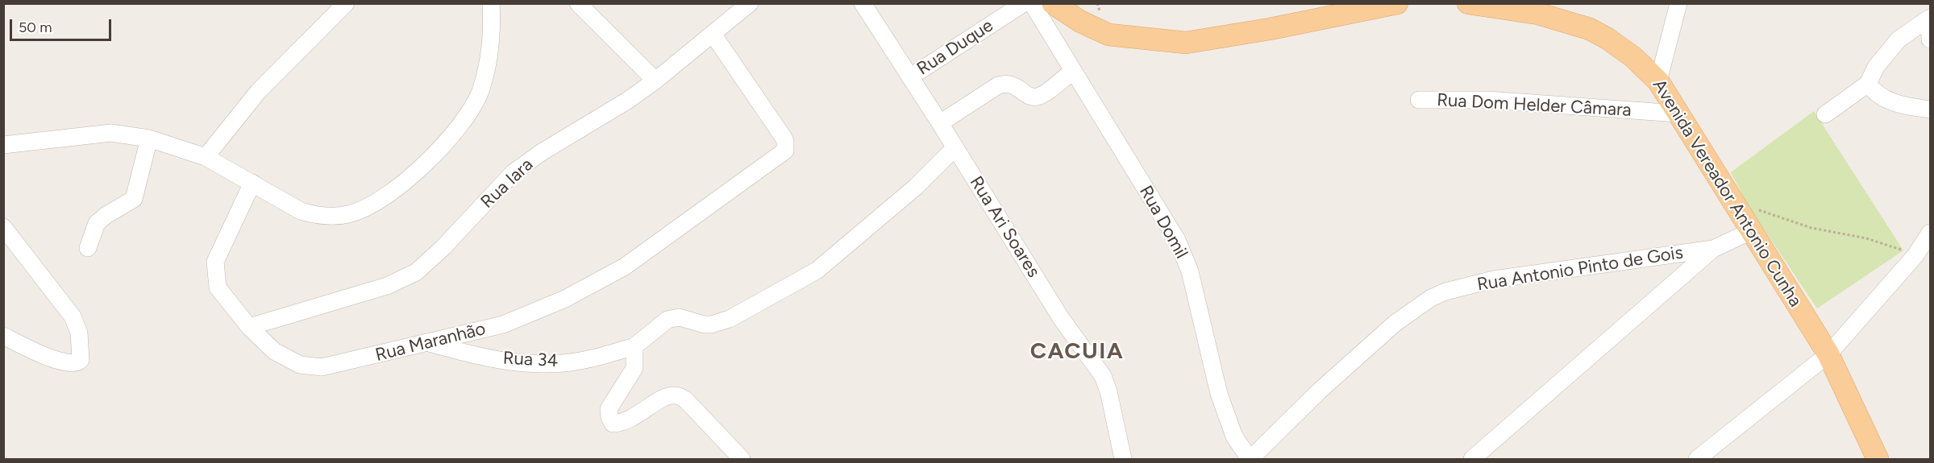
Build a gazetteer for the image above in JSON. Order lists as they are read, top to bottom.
{
  "streets": {
    "main road": ["Avenida Vereador Antonio Cunha"],
    "street": [
      "Rua Duque",
      "Rua Dom Helder Câmara",
      "Rua Iara",
      "Rua Domil",
      "Rua Ari Soares",
      "Rua Antonio Pinto de Gois",
      "Rua Maranhão",
      "Rua 34"
    ]
  },
  "crossings": [
    ["Rua Duque", "Rua Ari Soares"],
    ["Rua Dom Helder Câmara", "Avenida Vereador Antonio Cunha"],
    ["Rua Iara", "Rua Maranhão"],
    ["Rua Domil", "Rua Antonio Pinto de Gois"],
    ["Rua Maranhão", "Rua 34"]
  ],
  "districts": ["CACUIA"],
  "scale_bar": "50 m"
}
